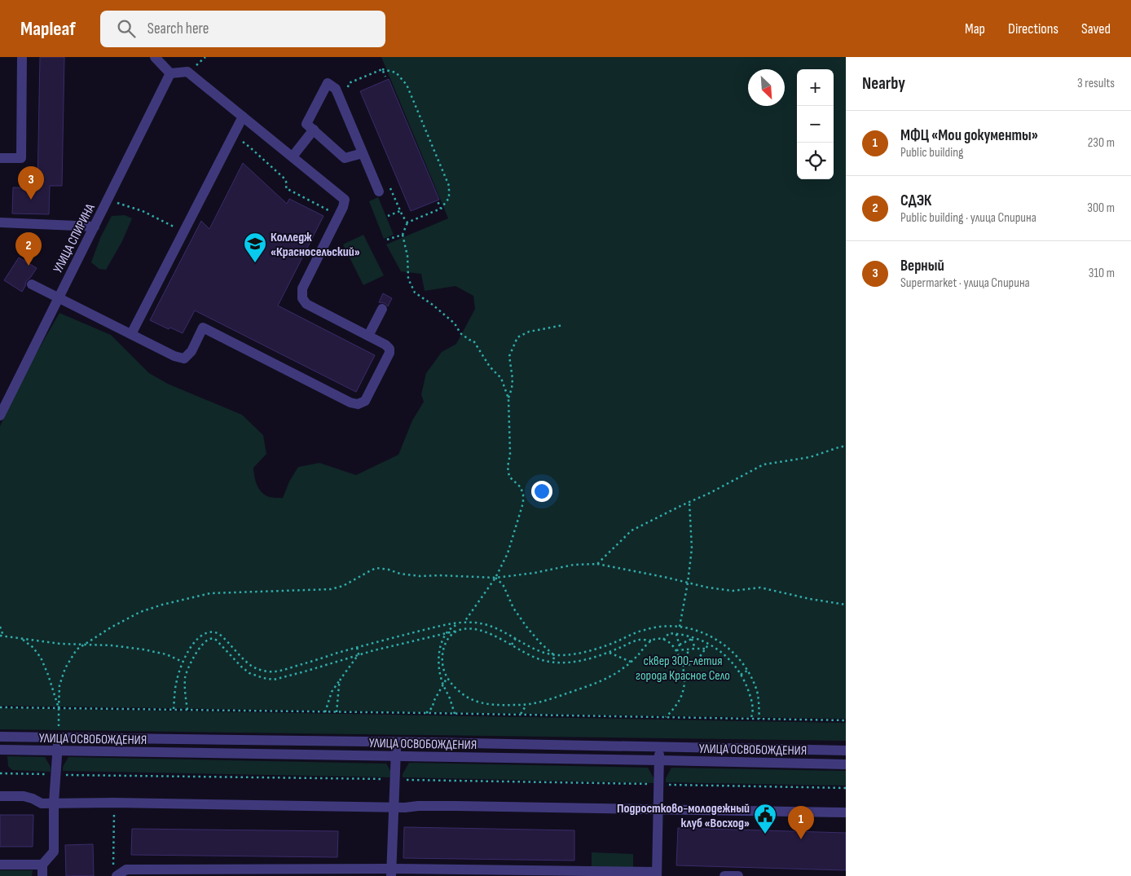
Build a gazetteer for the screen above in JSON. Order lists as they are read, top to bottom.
{
  "streets": {
    "street": ["УЛИЦА СПИРИНА", "УЛИЦА ОСВОБОЖДЕНИЯ"]
  },
  "parks": ["сквер 300-летия города Красное Село"],
  "places": {
    "school or university": ["Колледж «Красносельский»"],
    "public building": ["Подростково-молодежный клуб «Восход»"]
  },
  "north": "bottom right",
  "page": {
    "header": "Mapleaf",
    "search": "Search here",
    "nav": ["Map", "Directions", "Saved"],
    "heading": ["Nearby", "3 results"],
    "map_buttons": ["+", "−"],
    "list": [
      {
        "mark": "1",
        "name": "МФЦ «Мои документы»",
        "note": "Public building",
        "value": "230 m"
      },
      {
        "mark": "2",
        "name": "СДЭК",
        "note": "Public building · улица Спирина",
        "value": "300 m"
      },
      {
        "mark": "3",
        "name": "Верный",
        "note": "Supermarket · улица Спирина",
        "value": "310 m"
      }
    ],
    "pins": ["3", "2", "1"]
  }
}
